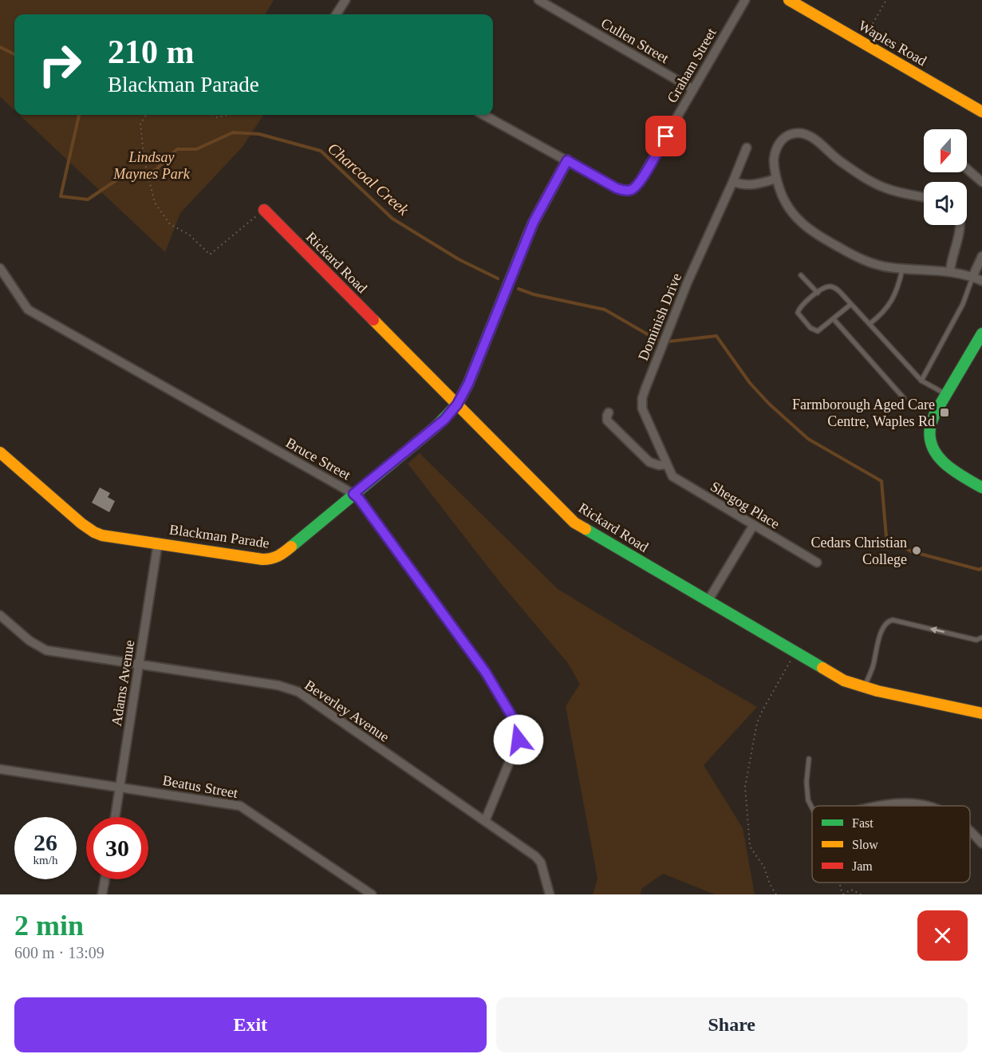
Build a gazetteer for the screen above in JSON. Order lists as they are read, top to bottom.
{
  "streets": {
    "street": [
      "Cullen Street",
      "Waples Road",
      "Graham Street",
      "Rickard Road",
      "Dominish Drive",
      "Bruce Street",
      "Shegog Place",
      "Blackman Parade",
      "Adams Avenue",
      "Beverley Avenue",
      "Beatus Street"
    ]
  },
  "crossings": [
    ["Cullen Street", "Graham Street"],
    ["Graham Street", "Blackman Parade"],
    ["Rickard Road", "Blackman Parade"],
    ["Dominish Drive", "Shegog Place"],
    ["Bruce Street", "Blackman Parade"],
    ["Bruce Street", "Beverley Avenue"],
    ["Blackman Parade", "Adams Avenue"],
    ["Adams Avenue", "Beverley Avenue"],
    ["Adams Avenue", "Beatus Street"]
  ],
  "water": ["Charcoal Creek"],
  "parks": ["Lindsay Maynes Park"],
  "places": {
    "transit": ["Farmborough Aged Care Centre, Waples Rd"],
    "other": ["Cedars Christian College"]
  },
  "legend": ["Fast", "Slow", "Jam"],
  "north": "bottom",
  "page": {
    "turn": ["210 m", "Blackman Parade"],
    "speed": "26 km/h",
    "limit": "30",
    "heading": ["2 min", "600 m · 13:09"],
    "buttons": ["Exit", "Share"]
  }
}
